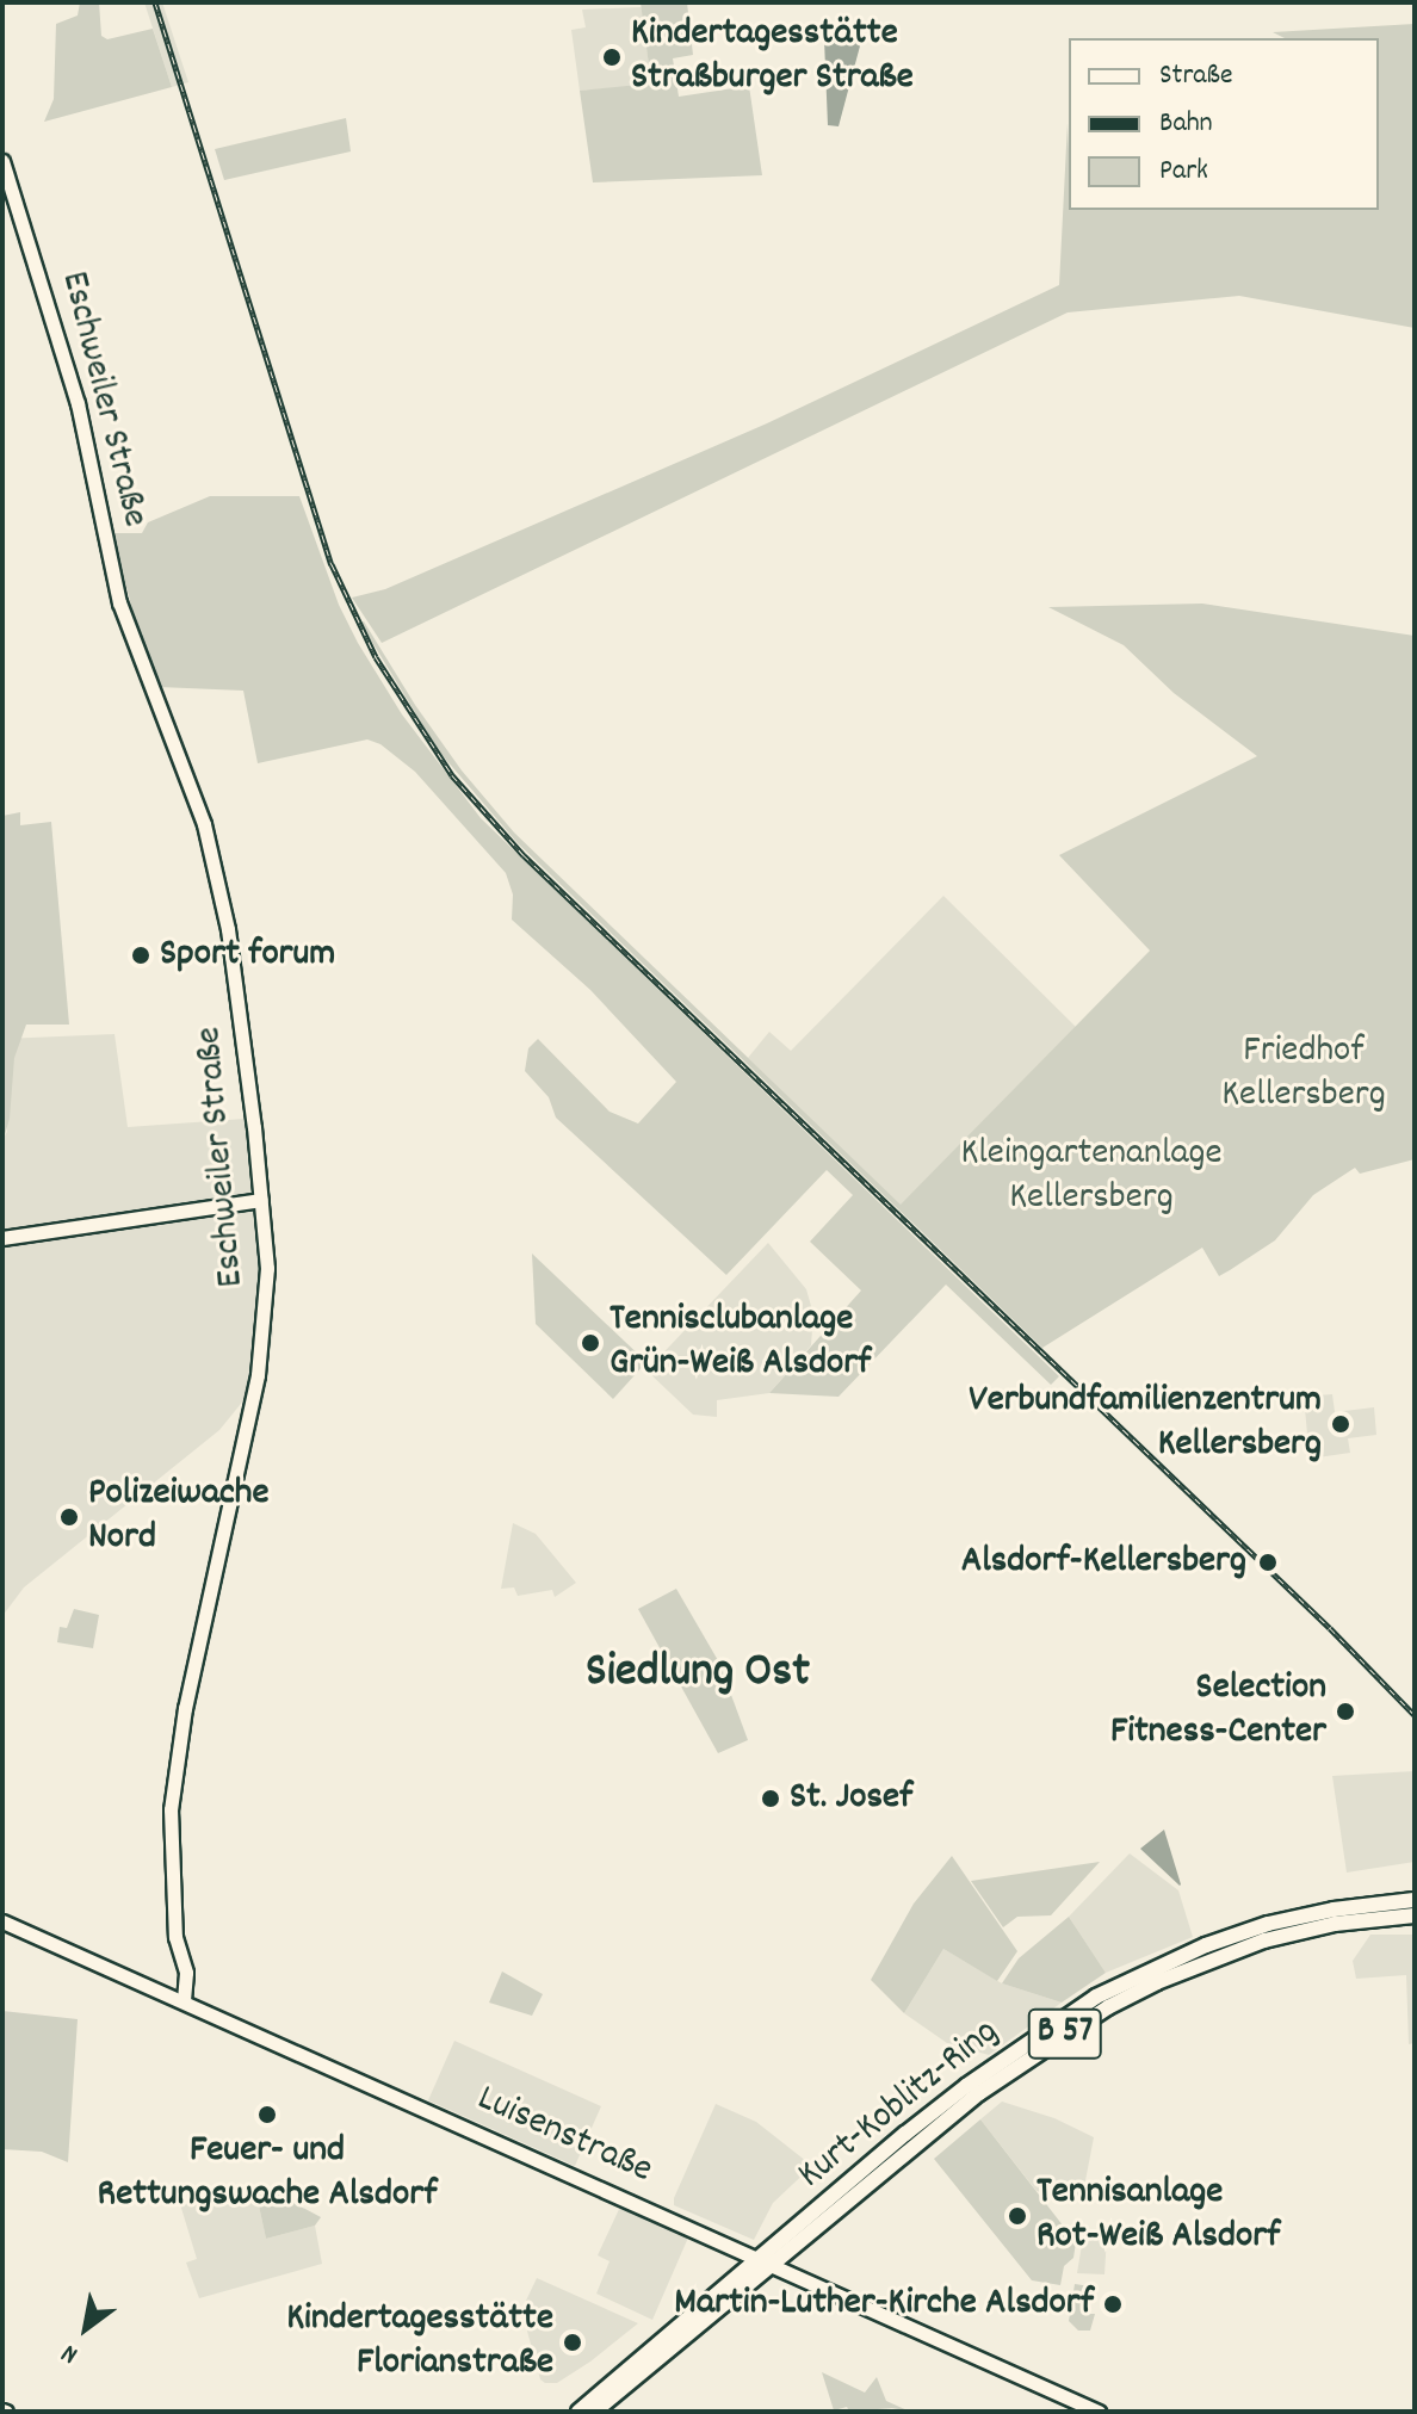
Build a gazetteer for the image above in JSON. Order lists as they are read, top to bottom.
{
  "streets": {
    "main road": ["B 57", "Kurt-Koblitz-Ring"],
    "street": ["Eschweiler Straße", "Luisenstraße"]
  },
  "crossings": [
    ["Eschweiler Straße", "Luisenstraße"],
    ["Kurt-Koblitz-Ring", "Luisenstraße"]
  ],
  "districts": ["Siedlung Ost"],
  "parks": ["Friedhof Kellersberg", "Kleingartenanlage Kellersberg"],
  "places": [
    "Kindertagesstätte Straßburger Straße",
    "Sport forum",
    "Tennisclubanlage Grün-Weiß Alsdorf",
    "Verbundfamilienzentrum Kellersberg",
    "Polizeiwache Nord",
    "Alsdorf-Kellersberg",
    "Selection Fitness-Center",
    "St. Josef",
    "Feuer- und Rettungswache Alsdorf",
    "Tennisanlage Rot-Weiß Alsdorf",
    "Martin-Luther-Kirche Alsdorf",
    "Kindertagesstätte Florianstraße"
  ],
  "legend": ["Straße", "Bahn", "Park"],
  "north": "bottom left"
}
